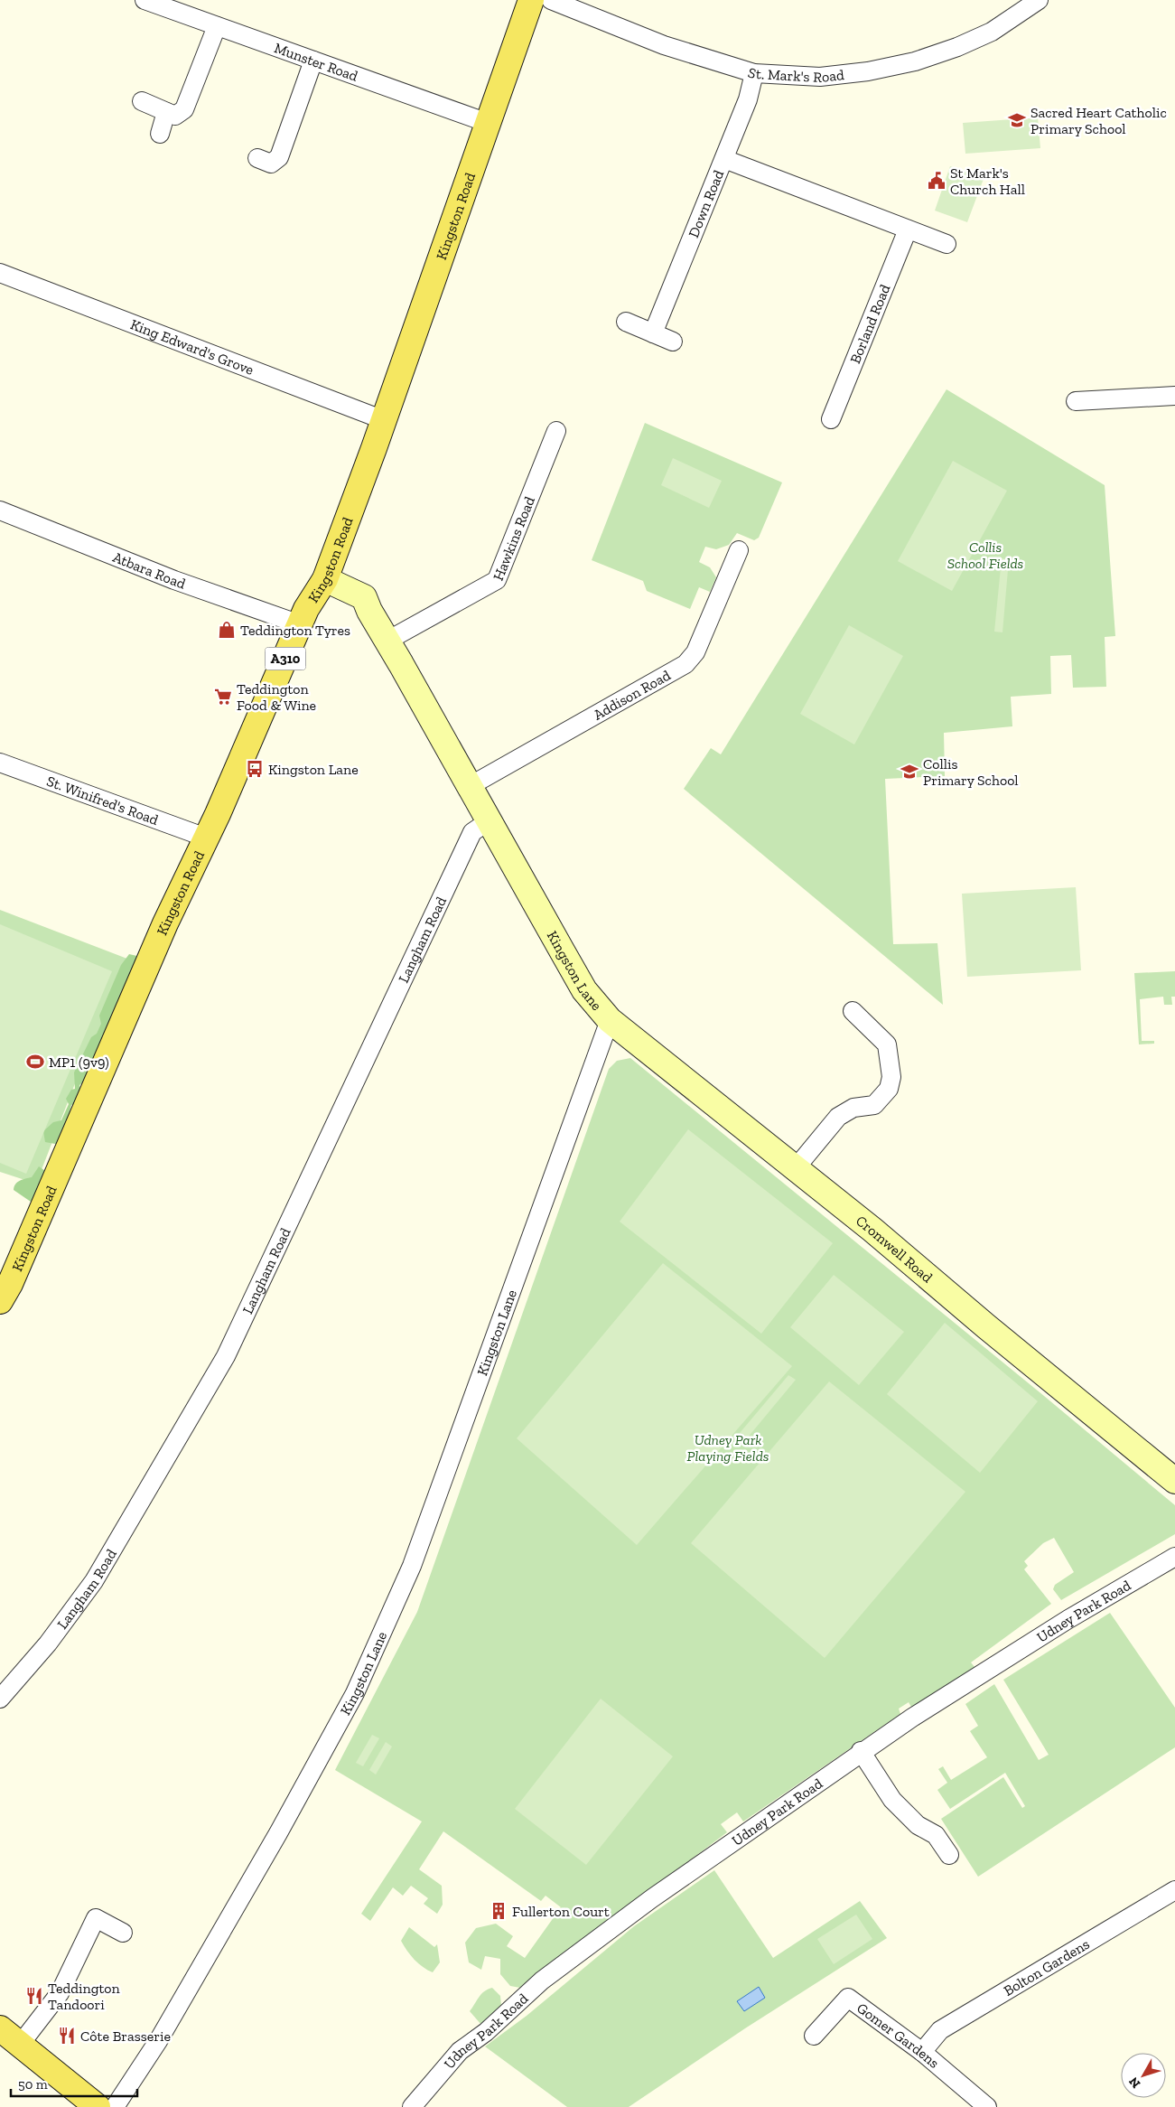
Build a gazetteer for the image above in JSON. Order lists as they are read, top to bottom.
{
  "streets": {
    "main road": [
      "Kingston Road",
      "A310",
      "Kingston Lane",
      "Cromwell Road"
    ],
    "street": [
      "Munster Road",
      "St. Mark's Road",
      "Down Road",
      "Borland Road",
      "King Edward's Grove",
      "Hawkins Road",
      "Atbara Road",
      "Addison Road",
      "St. Winifred's Road",
      "Langham Road",
      "Udney Park Road",
      "Bolton Gardens",
      "Gomer Gardens"
    ]
  },
  "crossings": [
    ["Munster Road", "Kingston Road"],
    ["St. Mark's Road", "Down Road"],
    ["Kingston Road", "King Edward's Grove"],
    ["Kingston Road", "Atbara Road"],
    ["Kingston Road", "St. Winifred's Road"],
    ["Kingston Road", "Kingston Lane"],
    ["Hawkins Road", "Kingston Lane"],
    ["Addison Road", "Kingston Lane"],
    ["Langham Road", "Kingston Lane"],
    ["Kingston Lane", "Cromwell Road"],
    ["Bolton Gardens", "Gomer Gardens"]
  ],
  "parks": ["Collis School Fields", "Udney Park Playing Fields"],
  "places": {
    "school or university": ["Sacred Heart Catholic Primary School", "Collis Primary School"],
    "public building": ["St Mark's Church Hall"],
    "shop": ["Teddington Tyres"],
    "supermarket": ["Teddington Food & Wine"],
    "bus stop": ["Kingston Lane"],
    "sports": ["MP1 (9v9)"],
    "building": ["Fullerton Court"],
    "restaurant": ["Teddington Tandoori", "Côte Brasserie"]
  },
  "scale_bar": "50 m",
  "north": "bottom left"
}
